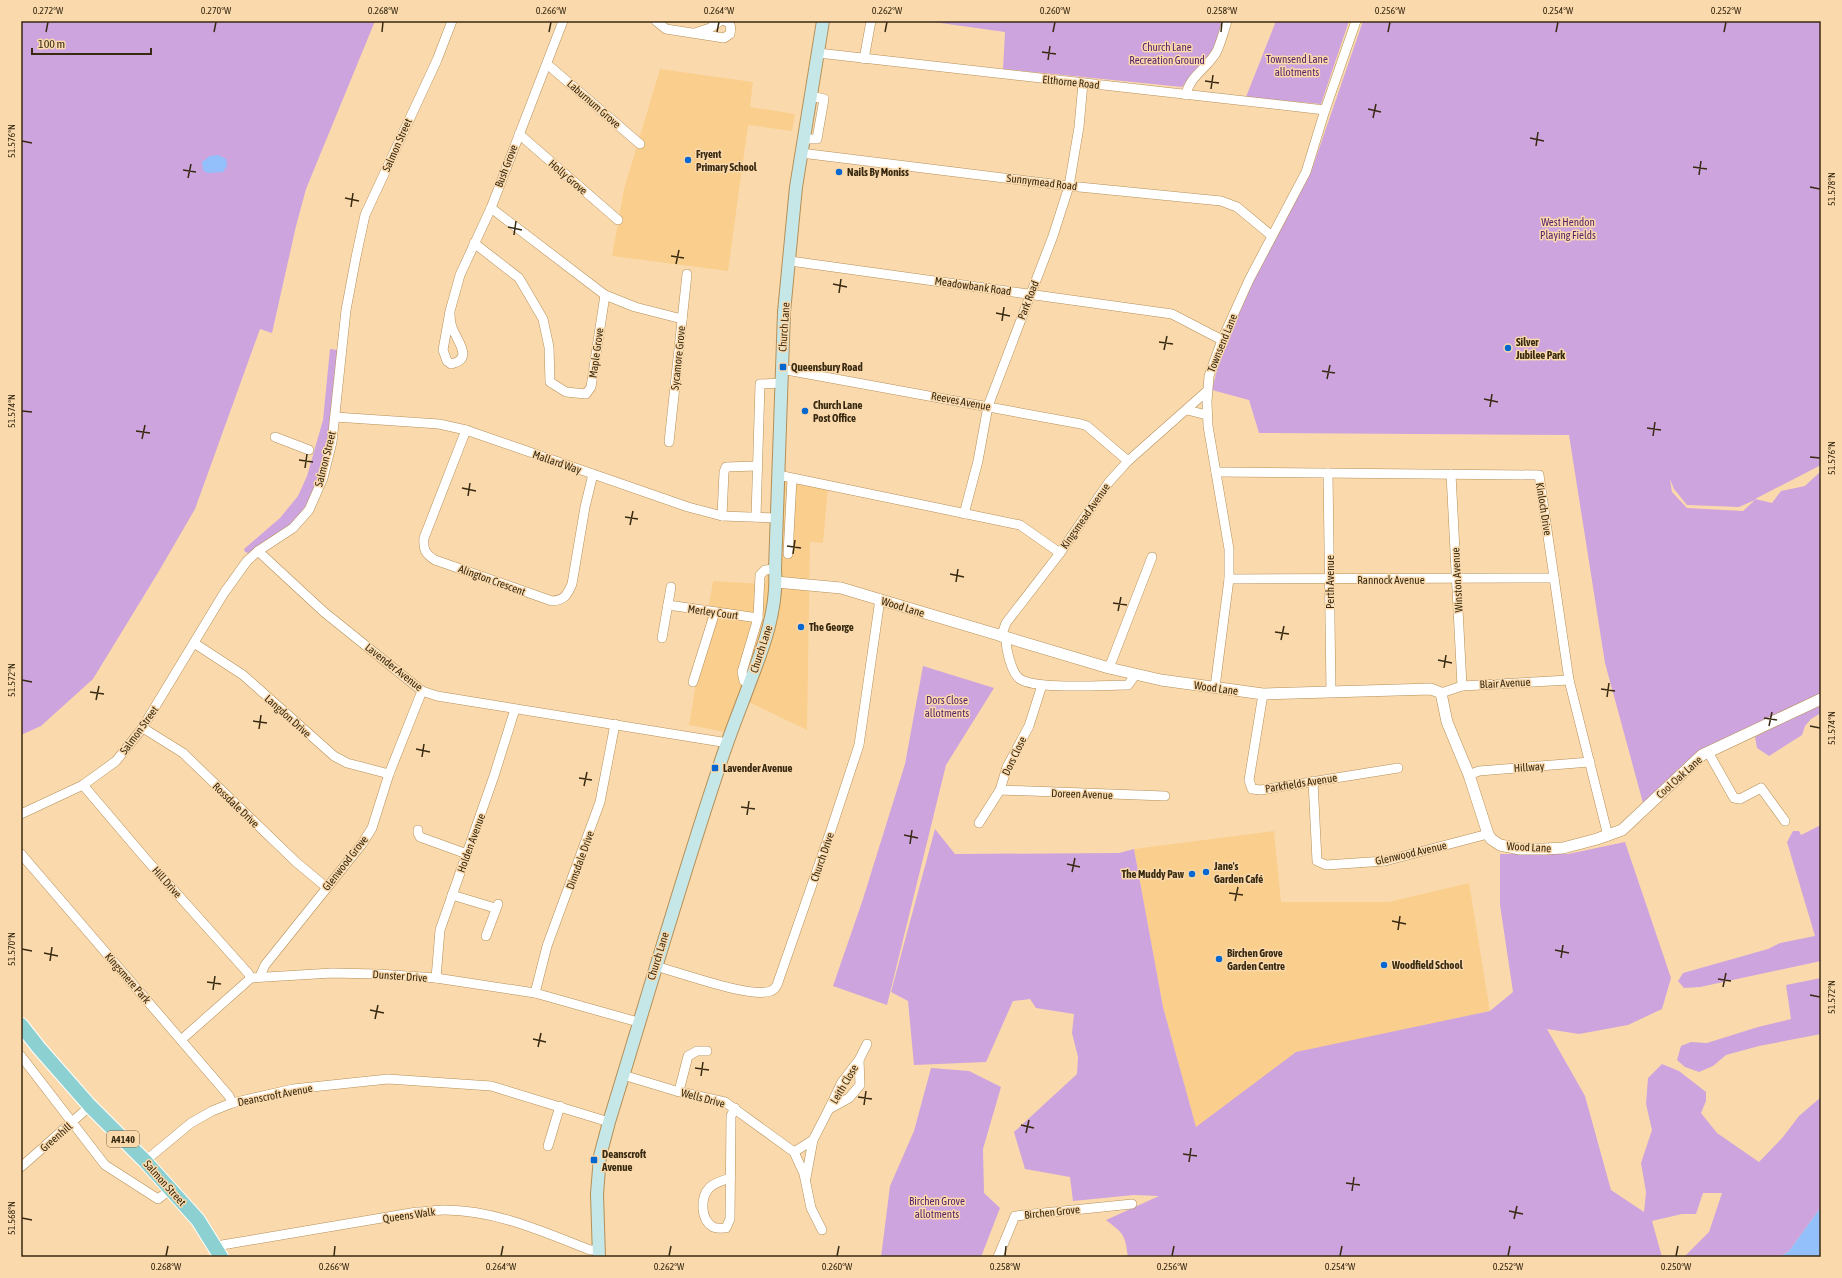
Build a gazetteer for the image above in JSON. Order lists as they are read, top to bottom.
{
  "streets": {
    "main road": ["Salmon Street", "Church Lane", "A4140"],
    "street": [
      "Elthorne Road",
      "Laburnum Grove",
      "Bush Grove",
      "Holly Grove",
      "Sunnymead Road",
      "Meadowbank Road",
      "Park Road",
      "Townsend Lane",
      "Maple Grove",
      "Sycamore Grove",
      "Reeves Avenue",
      "Mallard Way",
      "Kinloch Drive",
      "Kingsmead Avenue",
      "Alington Crescent",
      "Rannock Avenue",
      "Winston Avenue",
      "Perth Avenue",
      "Wood Lane",
      "Merley Court",
      "Lavender Avenue",
      "Blair Avenue",
      "Langdon Drive",
      "Dors Close",
      "Hillway",
      "Cool Oak Lane",
      "Parkfields Avenue",
      "Doreen Avenue",
      "Rossdale Drive",
      "Holden Avenue",
      "Glenwood Avenue",
      "Church Drive",
      "Dimsdale Drive",
      "Glenwood Grove",
      "Hill Drive",
      "Dunster Drive",
      "Kingsmere Park",
      "Leith Close",
      "Deanscroft Avenue",
      "Wells Drive",
      "Greenhill",
      "Birchen Grove",
      "Queens Walk"
    ]
  },
  "crossings": [
    ["Elthorne Road", "Park Road"],
    ["Elthorne Road", "Church Lane"],
    ["Elthorne Road", "Townsend Lane"],
    ["Laburnum Grove", "Bush Grove"],
    ["Salmon Street", "Mallard Way"],
    ["Salmon Street", "Lavender Avenue"],
    ["Salmon Street", "Langdon Drive"],
    ["Salmon Street", "Rossdale Drive"],
    ["Salmon Street", "Hill Drive"],
    ["Salmon Street", "Deanscroft Avenue"],
    ["Salmon Street", "Greenhill"],
    ["Salmon Street", "Queens Walk"],
    ["Bush Grove", "Holly Grove"],
    ["Bush Grove", "Maple Grove"],
    ["Sunnymead Road", "Park Road"],
    ["Sunnymead Road", "Church Lane"],
    ["Sunnymead Road", "Townsend Lane"],
    ["Meadowbank Road", "Park Road"],
    ["Meadowbank Road", "Church Lane"],
    ["Meadowbank Road", "Townsend Lane"],
    ["Park Road", "Reeves Avenue"],
    ["Church Lane", "Reeves Avenue"],
    ["Church Lane", "Mallard Way"],
    ["Church Lane", "Wood Lane"],
    ["Church Lane", "Lavender Avenue"],
    ["Church Lane", "Church Drive"],
    ["Church Lane", "Dunster Drive"],
    ["Church Lane", "Deanscroft Avenue"],
    ["Church Lane", "Wells Drive"],
    ["Church Lane", "Queens Walk"],
    ["Townsend Lane", "Kinloch Drive"],
    ["Townsend Lane", "Kingsmead Avenue"],
    ["Townsend Lane", "Rannock Avenue"],
    ["Townsend Lane", "Wood Lane"],
    ["Reeves Avenue", "Kingsmead Avenue"],
    ["Mallard Way", "Alington Crescent"],
    ["Kinloch Drive", "Rannock Avenue"],
    ["Kinloch Drive", "Winston Avenue"],
    ["Kinloch Drive", "Perth Avenue"],
    ["Kinloch Drive", "Blair Avenue"],
    ["Kinloch Drive", "Hillway"],
    ["Kinloch Drive", "Cool Oak Lane"],
    ["Kingsmead Avenue", "Wood Lane"],
    ["Rannock Avenue", "Winston Avenue"],
    ["Rannock Avenue", "Perth Avenue"],
    ["Winston Avenue", "Blair Avenue"],
    ["Perth Avenue", "Wood Lane"],
    ["Wood Lane", "Blair Avenue"],
    ["Wood Lane", "Cool Oak Lane"],
    ["Wood Lane", "Parkfields Avenue"],
    ["Wood Lane", "Glenwood Avenue"],
    ["Wood Lane", "Church Drive"],
    ["Lavender Avenue", "Holden Avenue"],
    ["Lavender Avenue", "Dimsdale Drive"],
    ["Lavender Avenue", "Glenwood Grove"],
    ["Langdon Drive", "Glenwood Grove"],
    ["Dors Close", "Doreen Avenue"],
    ["Parkfields Avenue", "Glenwood Avenue"],
    ["Rossdale Drive", "Glenwood Grove"],
    ["Holden Avenue", "Dunster Drive"],
    ["Dimsdale Drive", "Dunster Drive"],
    ["Glenwood Grove", "Hill Drive"],
    ["Glenwood Grove", "Dunster Drive"],
    ["Hill Drive", "Dunster Drive"],
    ["Kingsmere Park", "Deanscroft Avenue"],
    ["Leith Close", "Wells Drive"]
  ],
  "parks": [
    "Church Lane Recreation Ground",
    "Townsend Lane allotments",
    "West Hendon Playing Fields",
    "Dors Close allotments",
    "Birchen Grove allotments"
  ],
  "places": {
    "other": [
      "Fryent Primary School",
      "Nails By Moniss",
      "Silver Jubilee Park",
      "Church Lane Post Office",
      "The George",
      "Jane's Garden Café",
      "The Muddy Paw",
      "Birchen Grove Garden Centre",
      "Woodfield School"
    ],
    "transit": ["Queensbury Road", "Lavender Avenue", "Deanscroft Avenue"]
  },
  "scale_bar": "100 m",
  "coordinates": [
    "0.272°W",
    "0.270°W",
    "0.268°W",
    "0.266°W",
    "0.264°W",
    "0.262°W",
    "0.260°W",
    "0.258°W",
    "0.256°W",
    "0.254°W",
    "0.252°W",
    "51.576°N",
    "51.578°N",
    "51.574°N",
    "51.572°N",
    "51.570°N",
    "51.568°N",
    "0.250°W"
  ]
}
